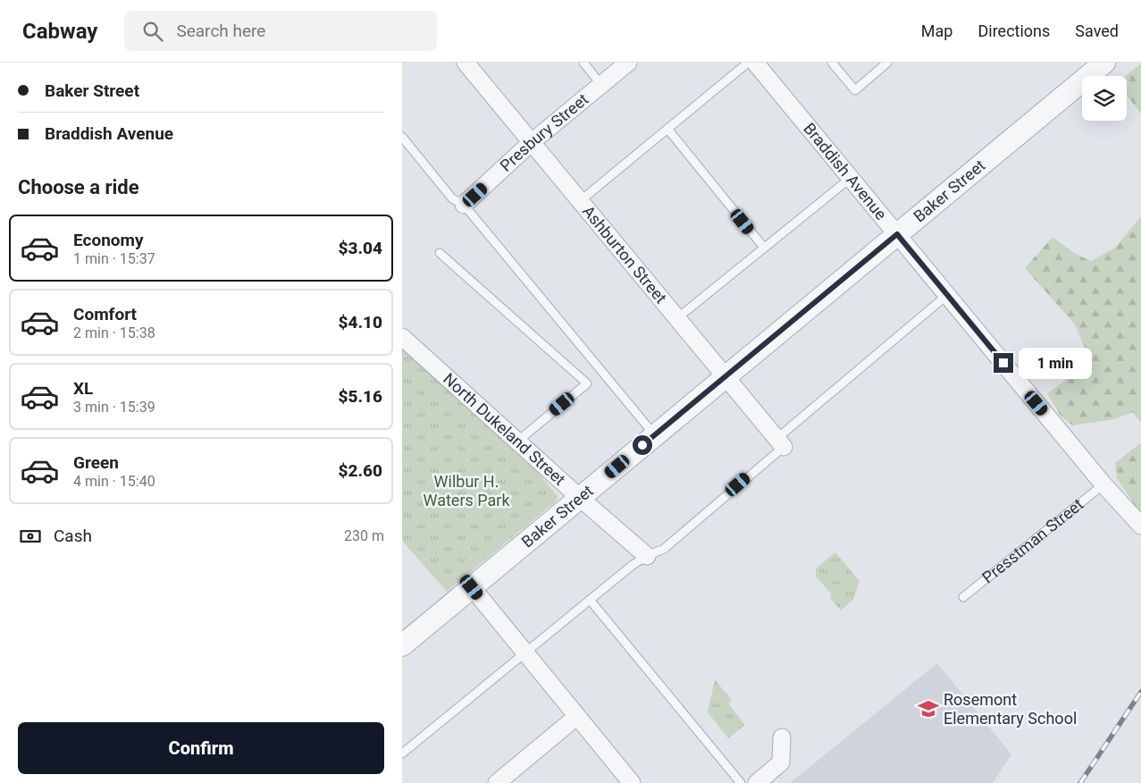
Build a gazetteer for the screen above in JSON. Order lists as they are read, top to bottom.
{
  "streets": {
    "street": [
      "Presbury Street",
      "Braddish Avenue",
      "Baker Street",
      "Ashburton Street",
      "North Dukeland Street"
    ],
    "lane": ["Presstman Street"]
  },
  "crossings": [
    ["Presbury Street", "Ashburton Street"],
    ["Braddish Avenue", "Baker Street"],
    ["Braddish Avenue", "Presstman Street"],
    ["Baker Street", "Ashburton Street"],
    ["Baker Street", "North Dukeland Street"]
  ],
  "parks": ["Wilbur H. Waters Park"],
  "places": {
    "school or university": ["Rosemont Elementary School"]
  },
  "page": {
    "header": "Cabway",
    "search": "Search here",
    "nav": ["Map", "Directions", "Saved"],
    "banner": ["Baker Street", "Braddish Avenue"],
    "heading": "Choose a ride",
    "list": [
      {
        "name": "Economy",
        "note": "1 min · 15:37",
        "value": "$3.04"
      },
      {
        "name": "Comfort",
        "note": "2 min · 15:38",
        "value": "$4.10"
      },
      {
        "name": "XL",
        "note": "3 min · 15:39",
        "value": "$5.16"
      },
      {
        "name": "Green",
        "note": "4 min · 15:40",
        "value": "$2.60"
      }
    ],
    "bubble": "1 min",
    "pay": ["Cash", "230 m"],
    "buttons": "Confirm"
  }
}
